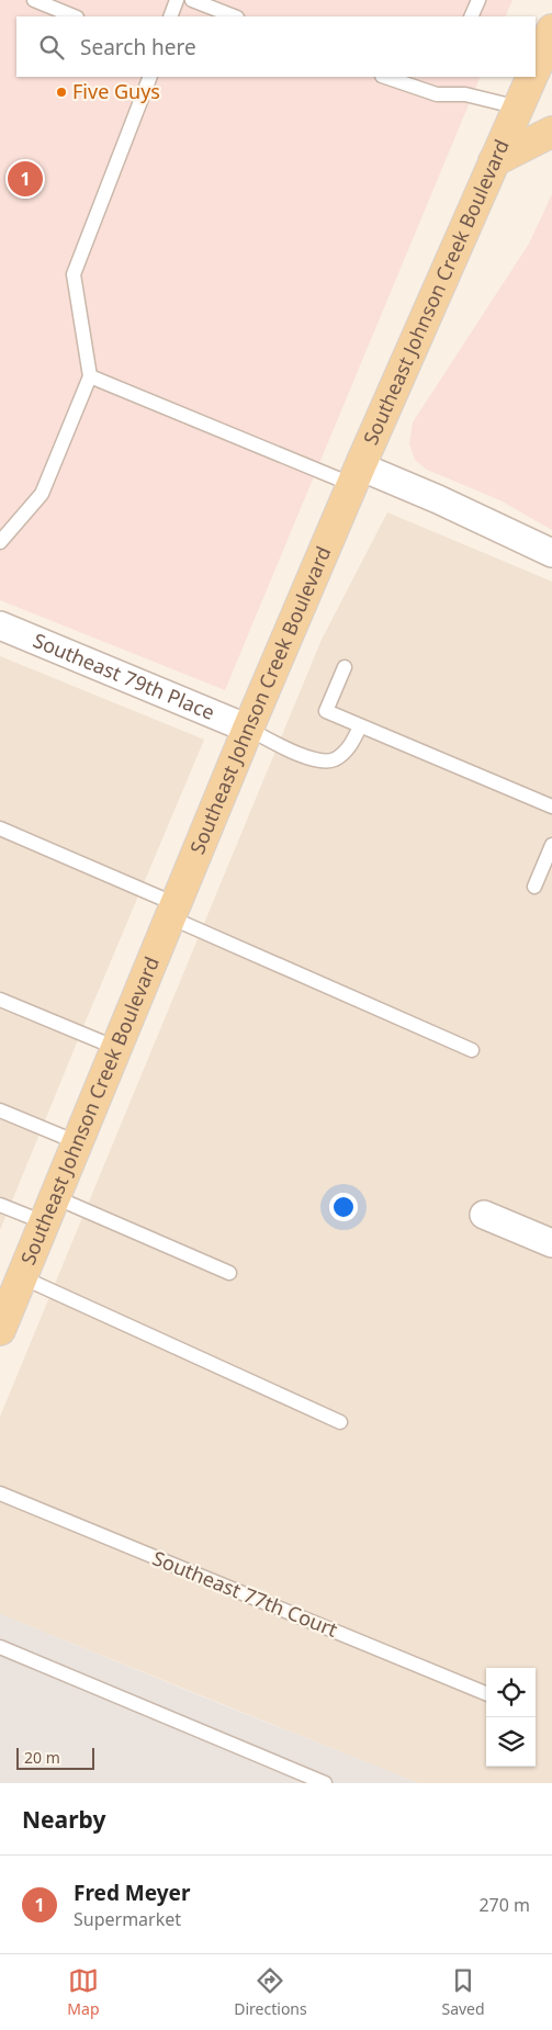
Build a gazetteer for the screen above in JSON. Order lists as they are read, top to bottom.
{
  "streets": {
    "main road": ["Southeast Johnson Creek Boulevard"],
    "street": ["Southeast 79th Place"],
    "lane": ["Southeast 77th Court"]
  },
  "crossings": [
    ["Southeast Johnson Creek Boulevard", "Southeast 79th Place"]
  ],
  "places": ["Five Guys"],
  "scale_bar": "20 m",
  "page": {
    "search": "Search here",
    "pins": "1",
    "scale": "20 m",
    "heading": "Nearby",
    "list": [
      {
        "mark": "1",
        "name": "Fred Meyer",
        "note": "Supermarket",
        "value": "270 m"
      }
    ],
    "nav": ["Map", "Directions", "Saved"]
  }
}
